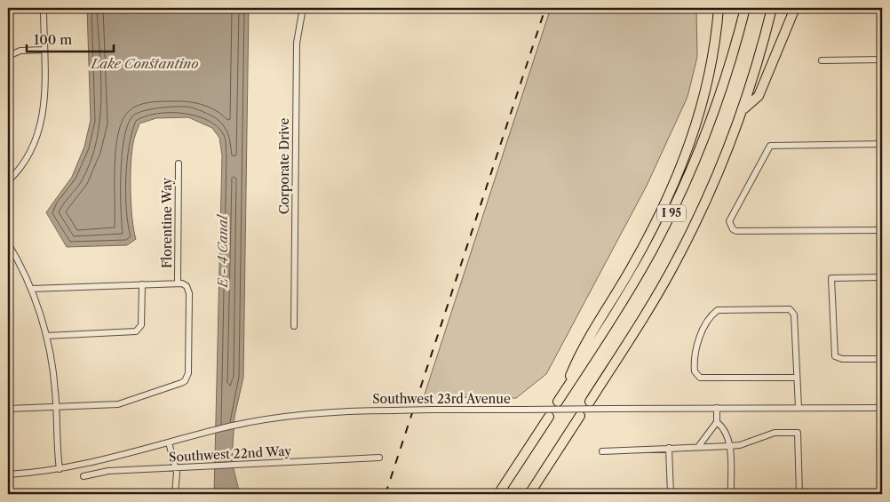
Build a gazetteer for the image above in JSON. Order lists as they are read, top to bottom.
{
  "streets": {
    "highway": ["I 95"],
    "street": [
      "Corporate Drive",
      "Florentine Way",
      "Southwest 23rd Avenue",
      "Southwest 22nd Way"
    ]
  },
  "water": ["Lake Constantino", "E - 4 Canal"],
  "scale_bar": "100 m"
}
